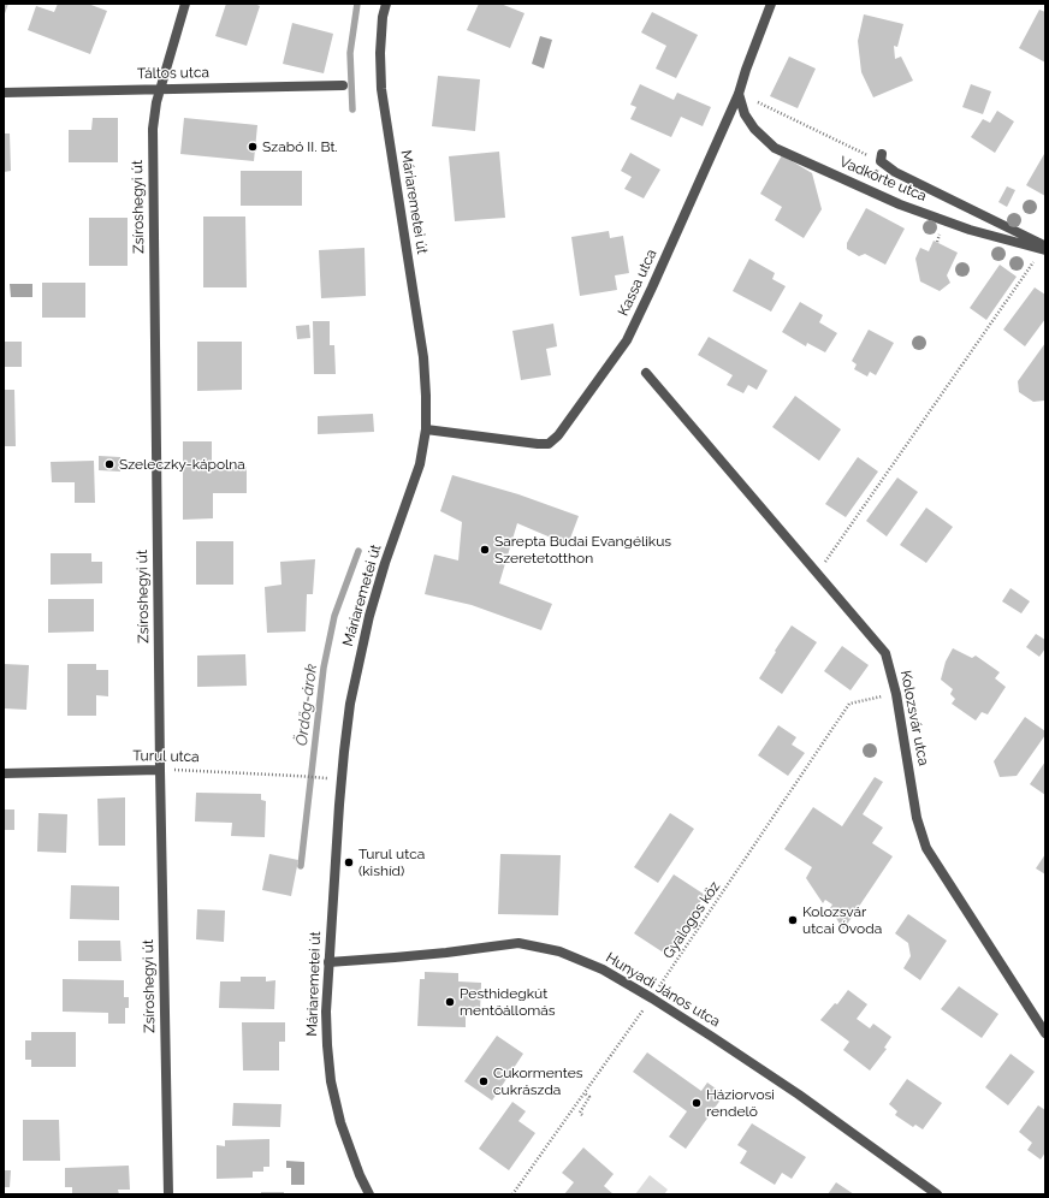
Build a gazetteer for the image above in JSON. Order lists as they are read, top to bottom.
{
  "streets": {
    "street": [
      "Táltos utca",
      "Vadkörte utca",
      "Máriaremetei út",
      "Zsíroshegyi út",
      "Kassa utca",
      "Kolozsvár utca",
      "Turul utca",
      "Hunyadi János utca"
    ],
    "path": ["Gyalogos köz"]
  },
  "crossings": [
    ["Táltos utca", "Zsíroshegyi út"],
    ["Vadkörte utca", "Kassa utca"],
    ["Máriaremetei út", "Kassa utca"],
    ["Máriaremetei út", "Hunyadi János utca"],
    ["Zsíroshegyi út", "Turul utca"],
    ["Kolozsvár utca", "Gyalogos köz"],
    ["Gyalogos köz", "Hunyadi János utca"]
  ],
  "water": ["Ördög-árok"],
  "places": [
    "Szabó II. Bt.",
    "Szeleczky-kápolna",
    "Sarepta Budai Evangélikus Szeretetotthon",
    "Turul utca (kishíd)",
    "Kolozsvár utcai Óvoda",
    "Pesthidegkút mentőállomás",
    "Cukormentes cukrászda",
    "Háziorvosi rendelő"
  ]
}
